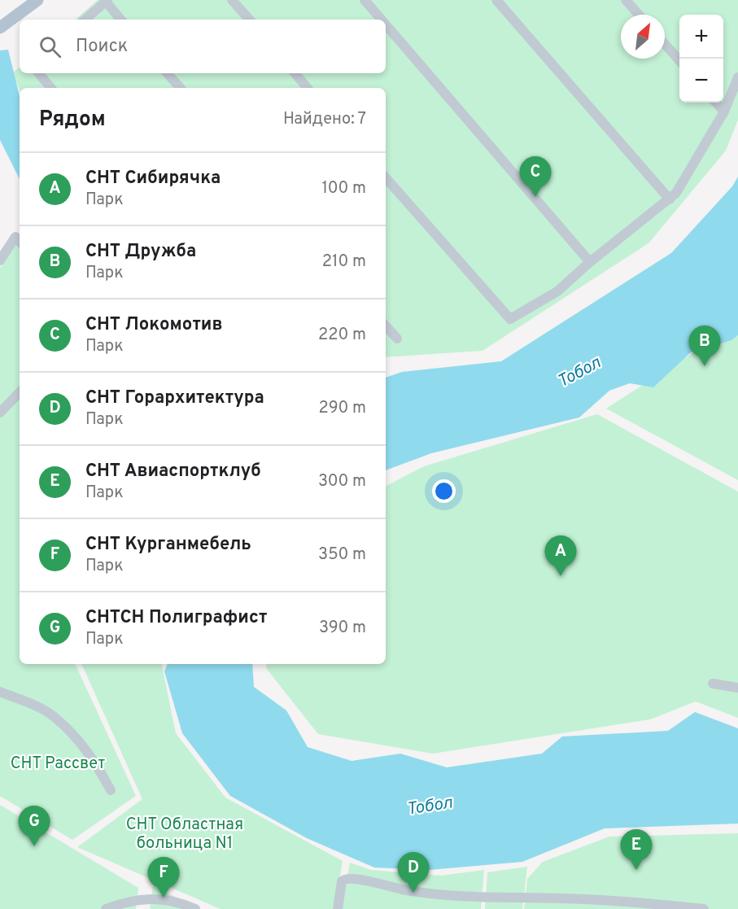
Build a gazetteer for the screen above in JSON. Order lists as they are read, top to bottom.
{
  "water": ["Тобол"],
  "parks": ["СНТ Рассвет", "СНТ Областная больница N1"],
  "north": "top right",
  "page": {
    "map_buttons": ["+", "−"],
    "search": "Поиск",
    "heading": ["Рядом", "Найдено: 7"],
    "list": [
      {
        "mark": "A",
        "name": "СНТ Сибирячка",
        "note": "Парк",
        "value": "100 m"
      },
      {
        "mark": "B",
        "name": "СНТ Дружба",
        "note": "Парк",
        "value": "210 m"
      },
      {
        "mark": "C",
        "name": "СНТ Локомотив",
        "note": "Парк",
        "value": "220 m"
      },
      {
        "mark": "D",
        "name": "СНТ Горархитектура",
        "note": "Парк",
        "value": "290 m"
      },
      {
        "mark": "E",
        "name": "СНТ Авиаспортклуб",
        "note": "Парк",
        "value": "300 m"
      },
      {
        "mark": "F",
        "name": "СНТ Курганмебель",
        "note": "Парк",
        "value": "350 m"
      },
      {
        "mark": "G",
        "name": "СНТСН Полиграфист",
        "note": "Парк",
        "value": "390 m"
      }
    ],
    "pins": [
      "C",
      "B",
      "A",
      "G",
      "E",
      "D",
      "F"
    ]
  }
}
